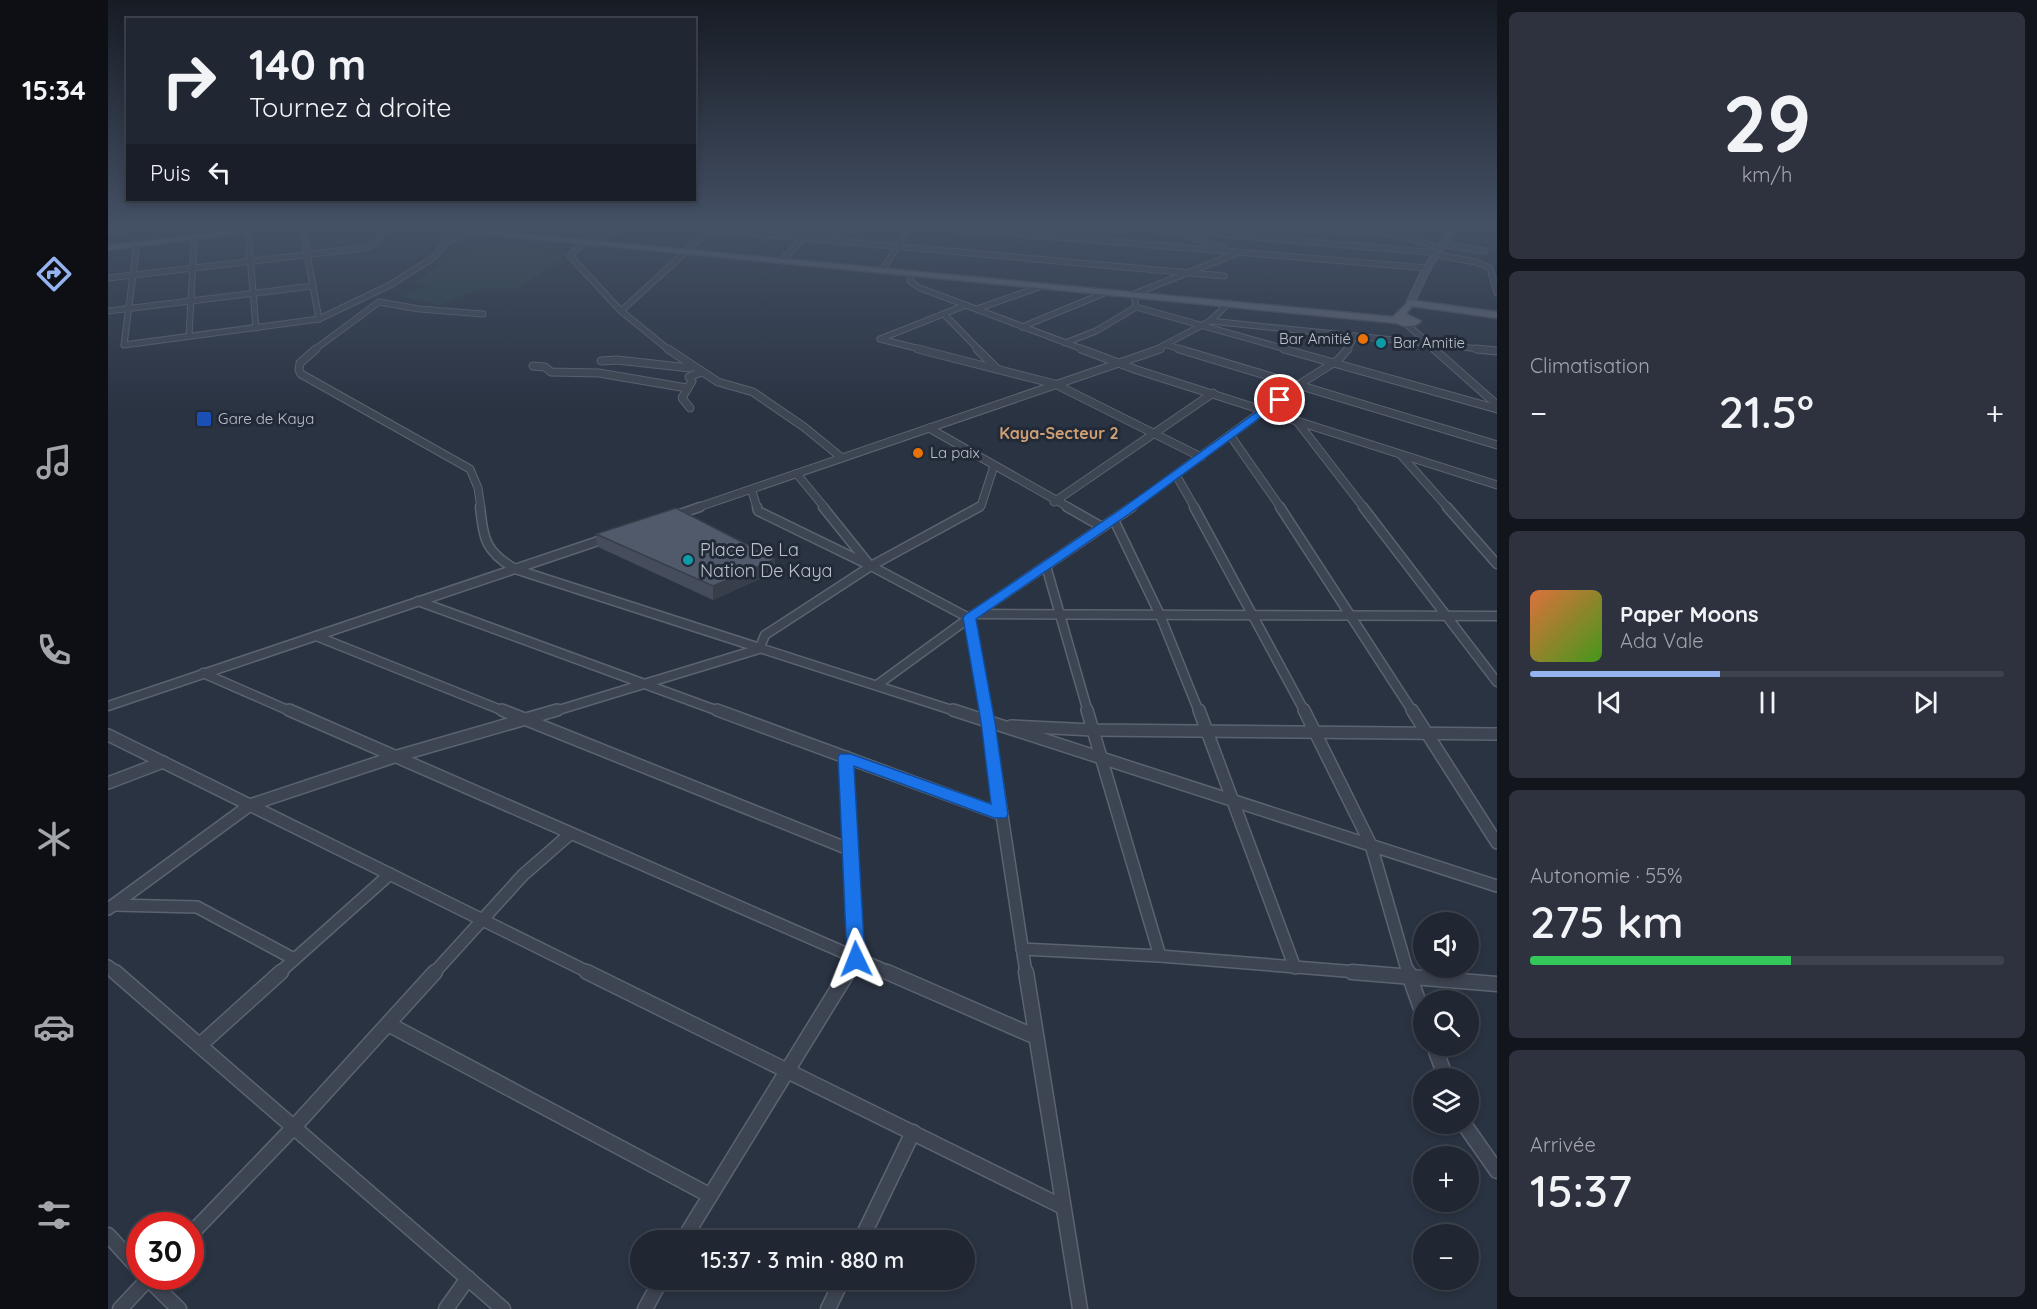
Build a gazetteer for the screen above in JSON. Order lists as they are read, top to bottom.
{
  "districts": ["Kaya-Secteur 2"],
  "places": {
    "other": [
      "Bar Amitié",
      "Bar Amitie",
      "La paix",
      "Place De La Nation De Kaya"
    ],
    "transit": ["Gare de Kaya"]
  },
  "page": {
    "tabs": "15:34",
    "tile": [
      ["29", "km/h"],
      "Climatisation",
      ["Autonomie · 55%", "275 km"],
      ["Arrivée", "15:37"]
    ],
    "turn": ["140 m", "Tournez à droite"],
    "then": "Puis",
    "heat": ["−", "21.5°", "+"],
    "song": ["Paper Moons", "Ada Vale"],
    "map_buttons": ["+", "−"],
    "limit": "30",
    "trip": "15:37 · 3 min · 880 m"
  }
}
